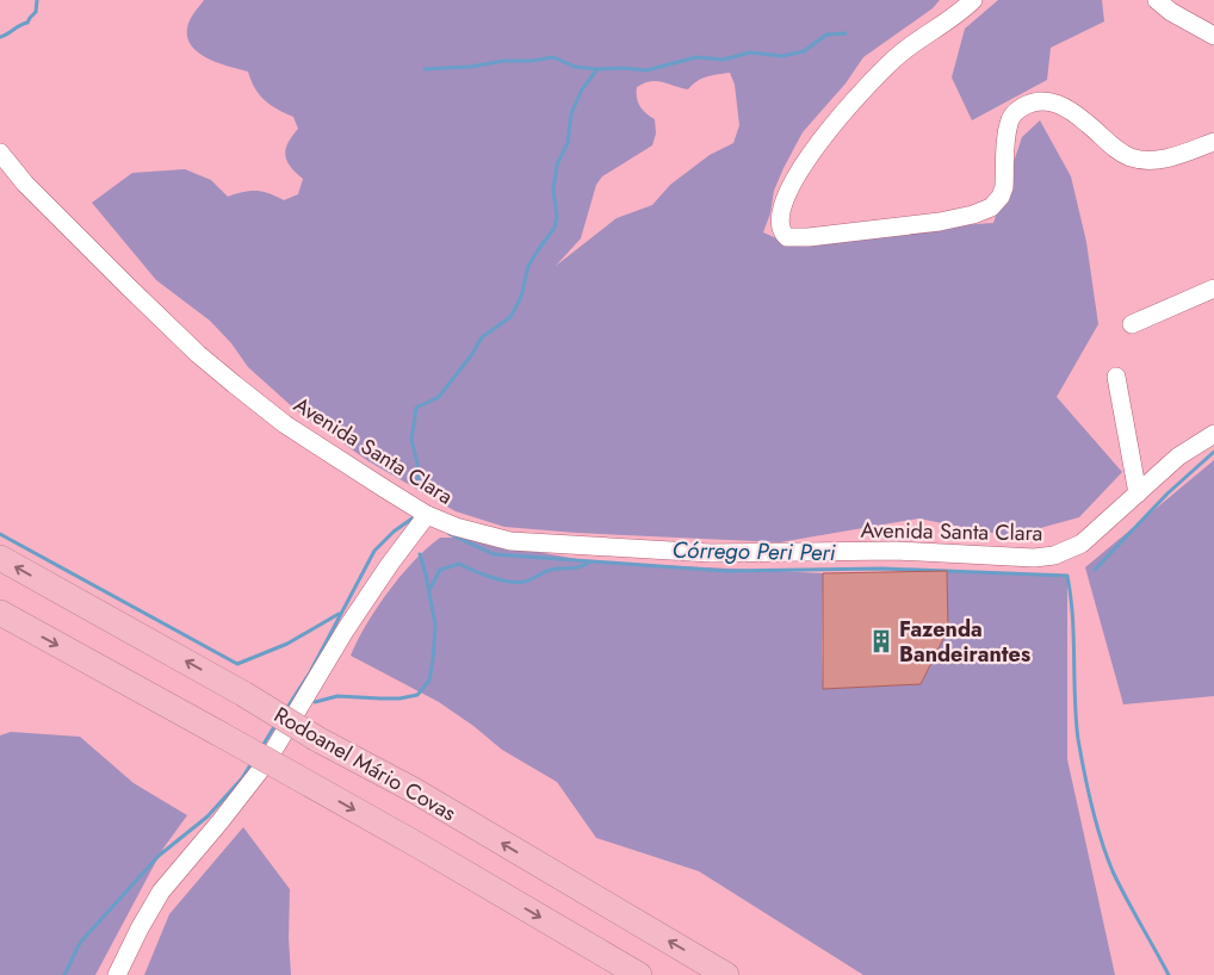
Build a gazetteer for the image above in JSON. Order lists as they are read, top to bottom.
{
  "streets": {
    "highway": ["Rodoanel Mário Covas"],
    "street": ["Avenida Santa Clara"]
  },
  "water": ["Córrego Peri Peri"],
  "places": {
    "building": ["Fazenda Bandeirantes"]
  }
}
